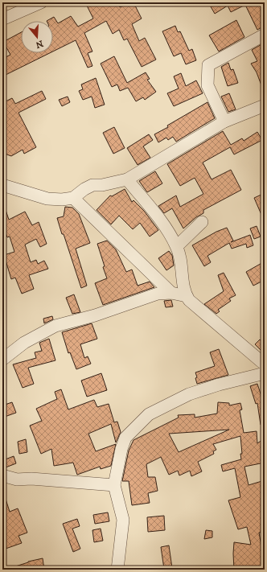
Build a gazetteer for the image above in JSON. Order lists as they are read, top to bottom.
{
  "north": "bottom"
}
